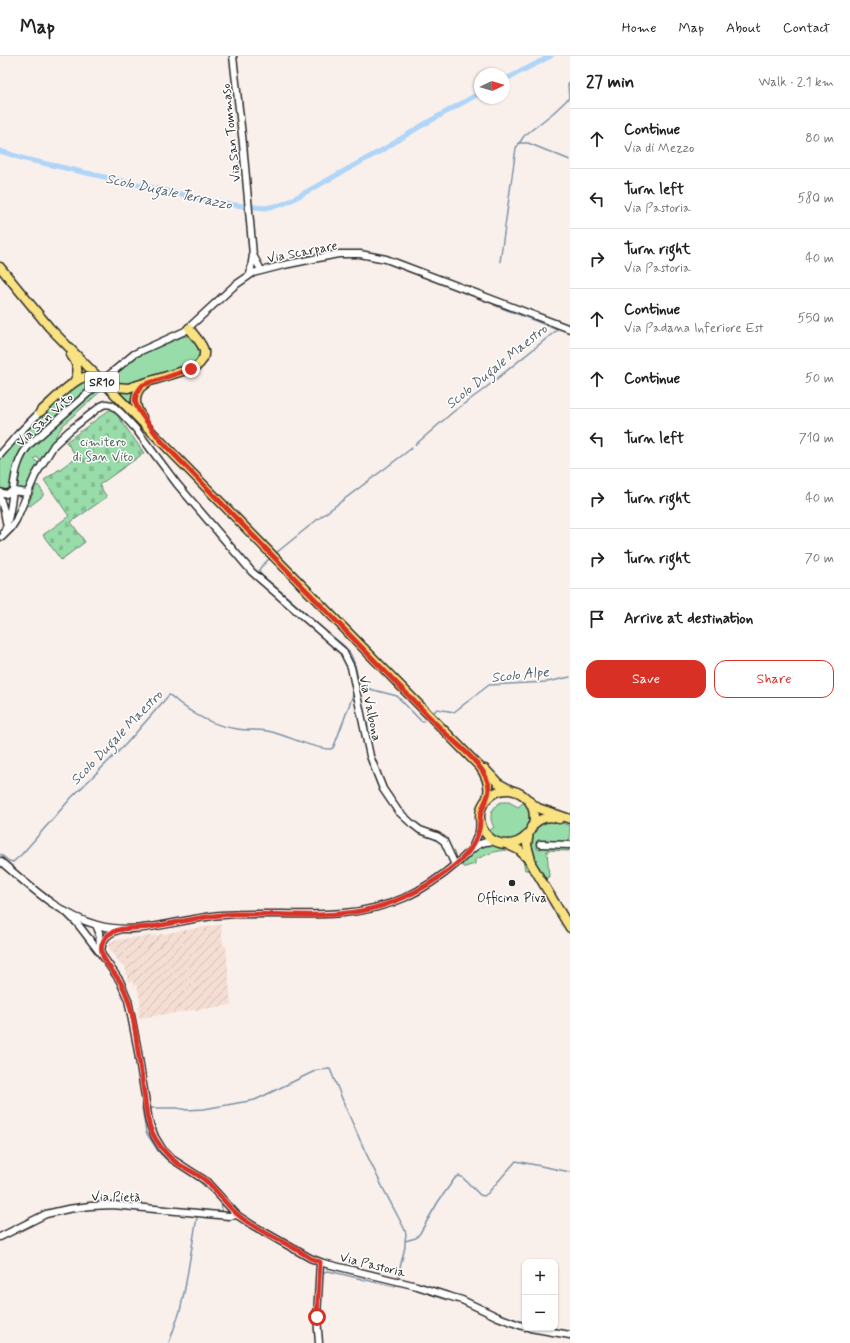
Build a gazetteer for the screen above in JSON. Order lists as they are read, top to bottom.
{
  "streets": {
    "main road": ["SR10"],
    "street": [
      "Via San Tommaso",
      "Via Scarpare",
      "Via San Vito",
      "Via Valbona",
      "Via Pietà",
      "Via Pastoria"
    ]
  },
  "crossings": [
    ["Via San Tommaso", "Via Scarpare"],
    ["Via Scarpare", "Via San Vito"],
    ["Via San Vito", "Via Valbona"],
    ["Via Pietà", "Via Pastoria"]
  ],
  "water": ["Scolo Dugale Terrazzo", "Scolo Dugale Maestro", "Scolo Alpe"],
  "parks": ["cimitero di San Vito"],
  "places": ["Officina Piva"],
  "north": "right",
  "page": {
    "header": "Map",
    "nav": [
      "Home",
      "Map",
      "About",
      "Contact"
    ],
    "heading": ["27 min", "Walk · 2.1 km"],
    "list": [
      ["Continue", "Via di Mezzo", "80 m"],
      ["Turn left", "Via Pastoria", "580 m"],
      ["Turn right", "Via Pastoria", "40 m"],
      ["Continue", "Via Padana Inferiore Est", "550 m"],
      ["Continue", "50 m"],
      ["Turn left", "710 m"],
      ["Turn right", "40 m"],
      ["Turn right", "70 m"],
      "Arrive at destination"
    ],
    "buttons": ["Save", "Share"],
    "map_buttons": ["+", "−"]
  }
}
